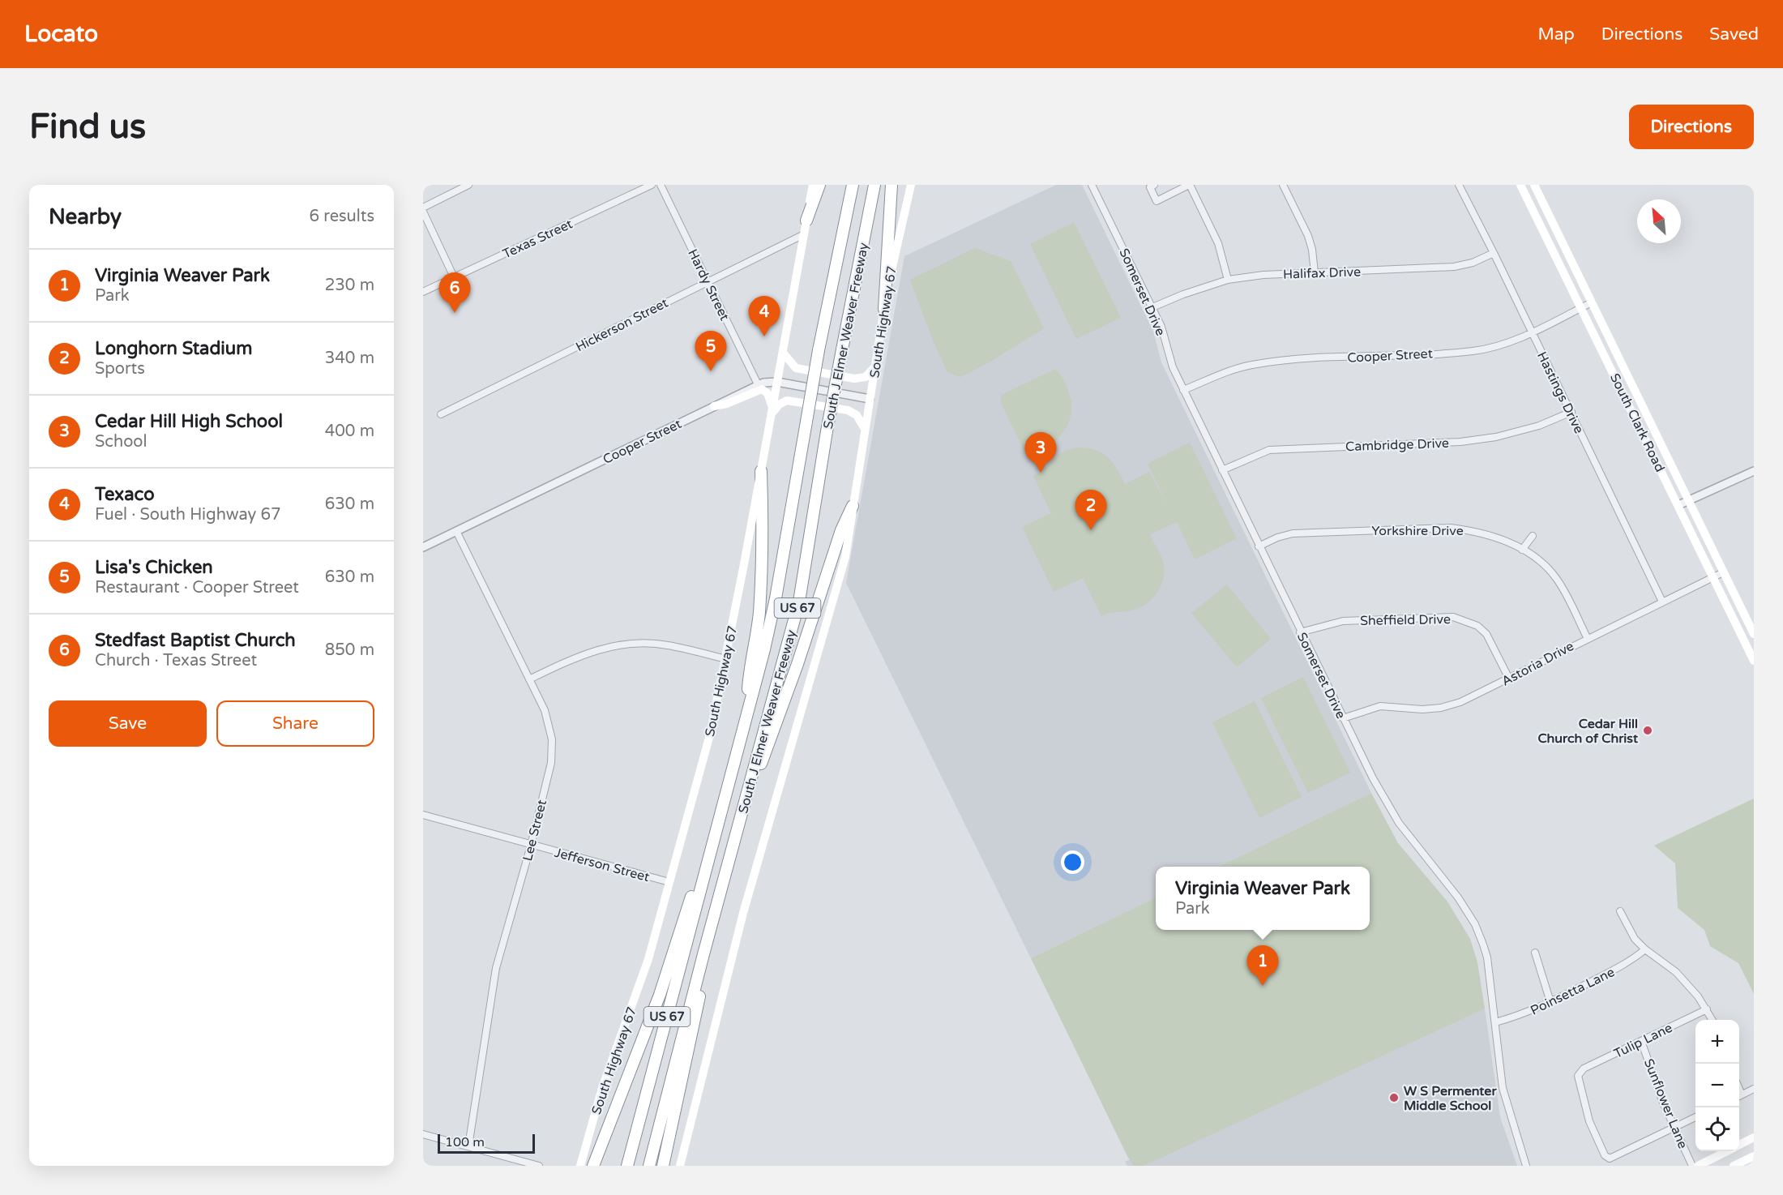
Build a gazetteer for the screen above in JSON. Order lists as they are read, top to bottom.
{
  "streets": {
    "highway": ["South J Elmer Weaver Freeway", "US 67"],
    "main road": ["South Highway 67", "South Clark Road"],
    "street": [
      "Texas Street",
      "Halifax Drive",
      "Hardy Street",
      "Somerset Drive",
      "Hickerson Street",
      "Cooper Street",
      "Hastings Drive",
      "Cambridge Drive",
      "Yorkshire Drive",
      "Sheffield Drive",
      "Astoria Drive",
      "Lee Street",
      "Jefferson Street",
      "Poinsetta Lane",
      "Tulip Lane",
      "Sunflower Lane"
    ]
  },
  "crossings": [
    ["Halifax Drive", "Somerset Drive"],
    ["Halifax Drive", "Hastings Drive"],
    ["Hardy Street", "Hickerson Street"],
    ["Hardy Street", "Cooper Street"],
    ["Somerset Drive", "Cooper Street"],
    ["Somerset Drive", "Cambridge Drive"],
    ["Somerset Drive", "Yorkshire Drive"],
    ["Somerset Drive", "Sheffield Drive"],
    ["Somerset Drive", "Astoria Drive"],
    ["Somerset Drive", "Poinsetta Lane"],
    ["South Highway 67", "Hickerson Street"],
    ["South Highway 67", "Cooper Street"],
    ["South Highway 67", "Jefferson Street"],
    ["Cooper Street", "Hastings Drive"],
    ["Cooper Street", "South Clark Road"],
    ["Cooper Street", "Lee Street"],
    ["Hastings Drive", "Cambridge Drive"],
    ["Hastings Drive", "Astoria Drive"],
    ["South Clark Road", "Astoria Drive"],
    ["Yorkshire Drive", "Astoria Drive"],
    ["Sheffield Drive", "Astoria Drive"],
    ["Lee Street", "Jefferson Street"],
    ["Tulip Lane", "Sunflower Lane"]
  ],
  "places": ["Cedar Hill Church of Christ", "W S Permenter Middle School"],
  "scale_bar": "100 m",
  "north": "top left",
  "page": {
    "header": "Locato",
    "nav": ["Map", "Directions", "Saved"],
    "buttons": [
      "Directions",
      ["Save", "Share"]
    ],
    "title": "Find us",
    "heading": ["Nearby", "6 results"],
    "list": [
      {
        "mark": "1",
        "name": "Virginia Weaver Park",
        "note": "Park",
        "value": "230 m"
      },
      {
        "mark": "2",
        "name": "Longhorn Stadium",
        "note": "Sports",
        "value": "340 m"
      },
      {
        "mark": "3",
        "name": "Cedar Hill High School",
        "note": "School",
        "value": "400 m"
      },
      {
        "mark": "4",
        "name": "Texaco",
        "note": "Fuel · South Highway 67",
        "value": "630 m"
      },
      {
        "mark": "5",
        "name": "Lisa's Chicken",
        "note": "Restaurant · Cooper Street",
        "value": "630 m"
      },
      {
        "mark": "6",
        "name": "Stedfast Baptist Church",
        "note": "Church · Texas Street",
        "value": "850 m"
      }
    ],
    "pins": [
      "6",
      "4",
      "5",
      "3",
      "2",
      "1"
    ],
    "popup": ["Virginia Weaver Park", "Park"],
    "map_buttons": ["+", "−"],
    "scale": "100 m"
  }
}
